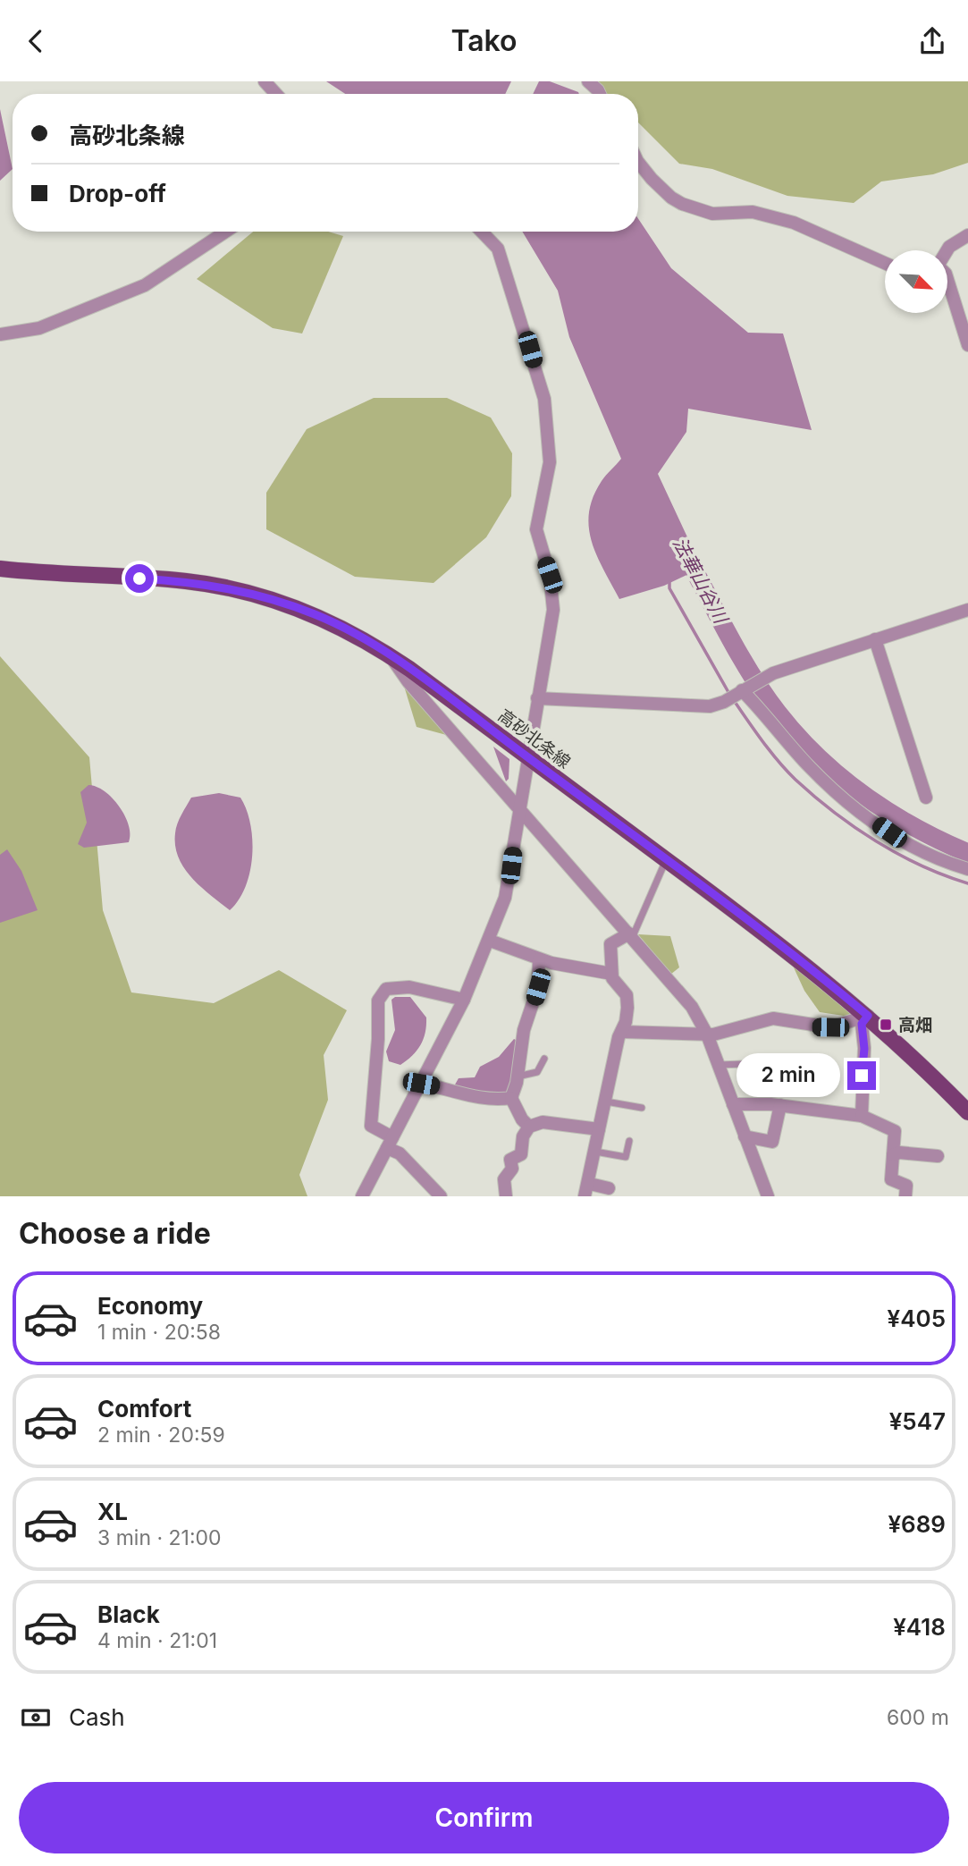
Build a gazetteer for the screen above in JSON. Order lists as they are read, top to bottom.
{
  "streets": {
    "main road": ["高砂北条線"]
  },
  "water": ["法華山谷川"],
  "places": {
    "transit": ["高畑"]
  },
  "north": "bottom right",
  "page": {
    "header": "Tako",
    "banner": ["高砂北条線", "Drop-off"],
    "bubble": "2 min",
    "heading": "Choose a ride",
    "list": [
      {
        "name": "Economy",
        "note": "1 min · 20:58",
        "value": "¥405"
      },
      {
        "name": "Comfort",
        "note": "2 min · 20:59",
        "value": "¥547"
      },
      {
        "name": "XL",
        "note": "3 min · 21:00",
        "value": "¥689"
      },
      {
        "name": "Black",
        "note": "4 min · 21:01",
        "value": "¥418"
      }
    ],
    "pay": ["Cash", "600 m"],
    "buttons": "Confirm"
  }
}
